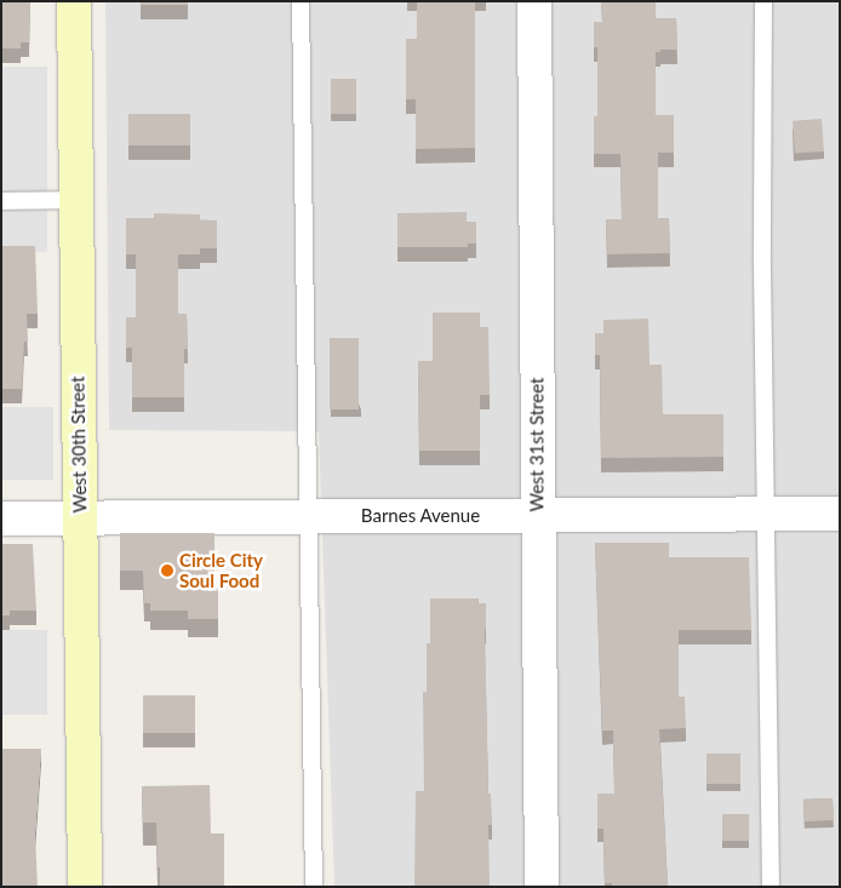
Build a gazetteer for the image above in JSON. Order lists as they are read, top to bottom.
{
  "streets": {
    "main road": ["West 30th Street"],
    "street": ["West 31st Street", "Barnes Avenue"]
  },
  "crossings": [
    ["West 30th Street", "Barnes Avenue"],
    ["West 31st Street", "Barnes Avenue"]
  ],
  "places": ["Circle City Soul Food"]
}
